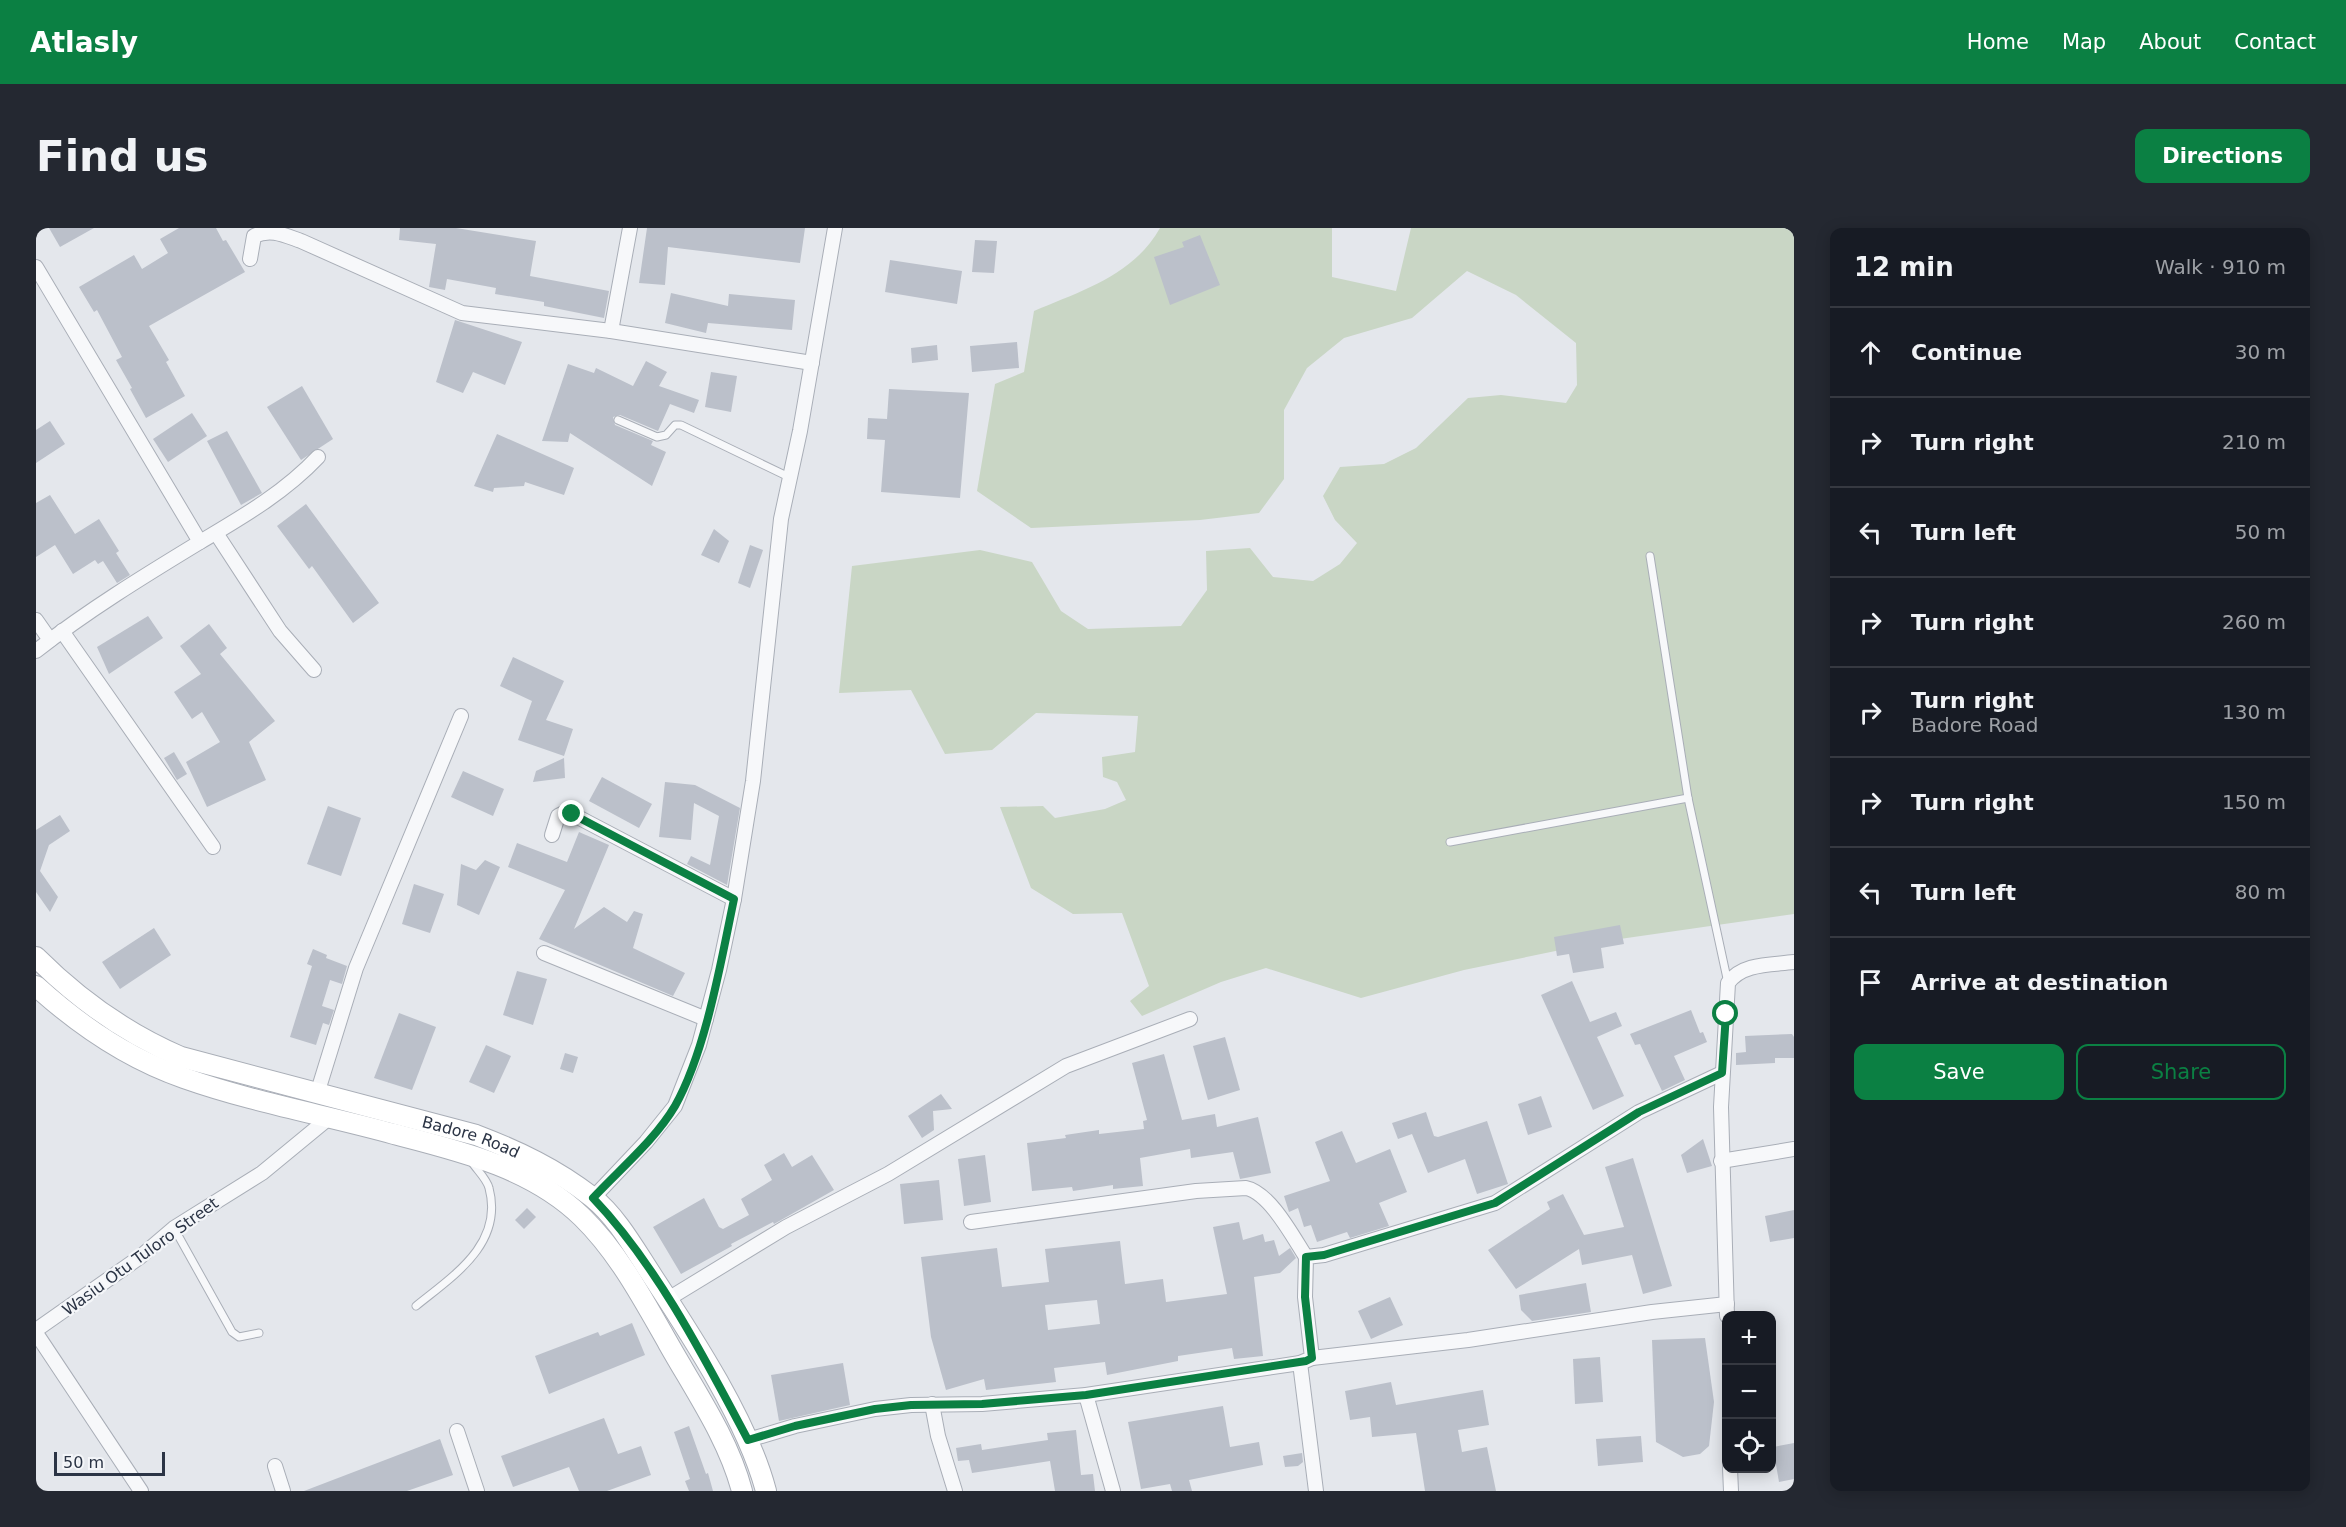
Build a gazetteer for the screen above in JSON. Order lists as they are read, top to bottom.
{
  "streets": {
    "main road": ["Badore Road"],
    "street": ["Wasiu Otu Tuloro Street"]
  },
  "crossings": [
    ["Badore Road", "Wasiu Otu Tuloro Street"]
  ],
  "scale_bar": "50 m",
  "page": {
    "header": "Atlasly",
    "nav": [
      "Home",
      "Map",
      "About",
      "Contact"
    ],
    "buttons": [
      "Directions",
      ["Save", "Share"]
    ],
    "title": "Find us",
    "heading": ["12 min", "Walk · 910 m"],
    "list": [
      ["Continue", "30 m"],
      ["Turn right", "210 m"],
      ["Turn left", "50 m"],
      ["Turn right", "260 m"],
      ["Turn right", "Badore Road", "130 m"],
      ["Turn right", "150 m"],
      ["Turn left", "80 m"],
      "Arrive at destination"
    ],
    "map_buttons": ["+", "−"],
    "scale": "50 m"
  }
}
